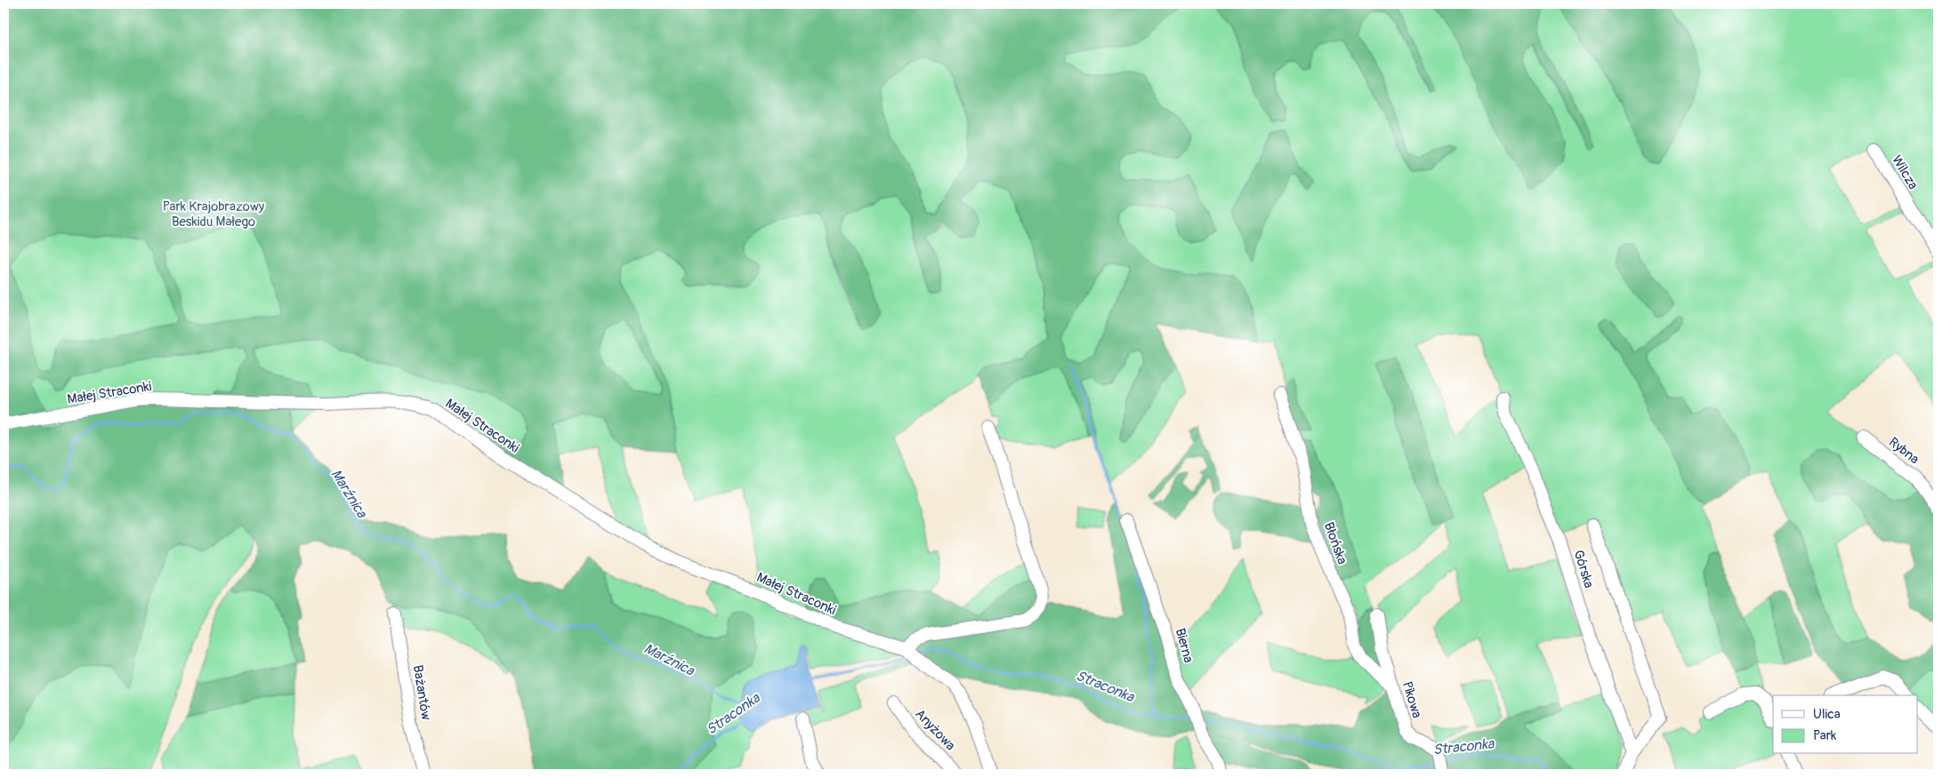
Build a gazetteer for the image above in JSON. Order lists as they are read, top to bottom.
{
  "streets": {
    "street": [
      "Wilcza",
      "Małej Straconki",
      "Rybna",
      "Błońska",
      "Górska",
      "Bierna",
      "Bażantów",
      "Pikowa",
      "Anyżowa"
    ]
  },
  "crossings": [
    ["Błońska", "Pikowa"]
  ],
  "water": ["Marźnica", "Straconka"],
  "parks": ["Park Krajobrazowy Beskidu Małego"],
  "legend": ["Ulica", "Park"]
}
